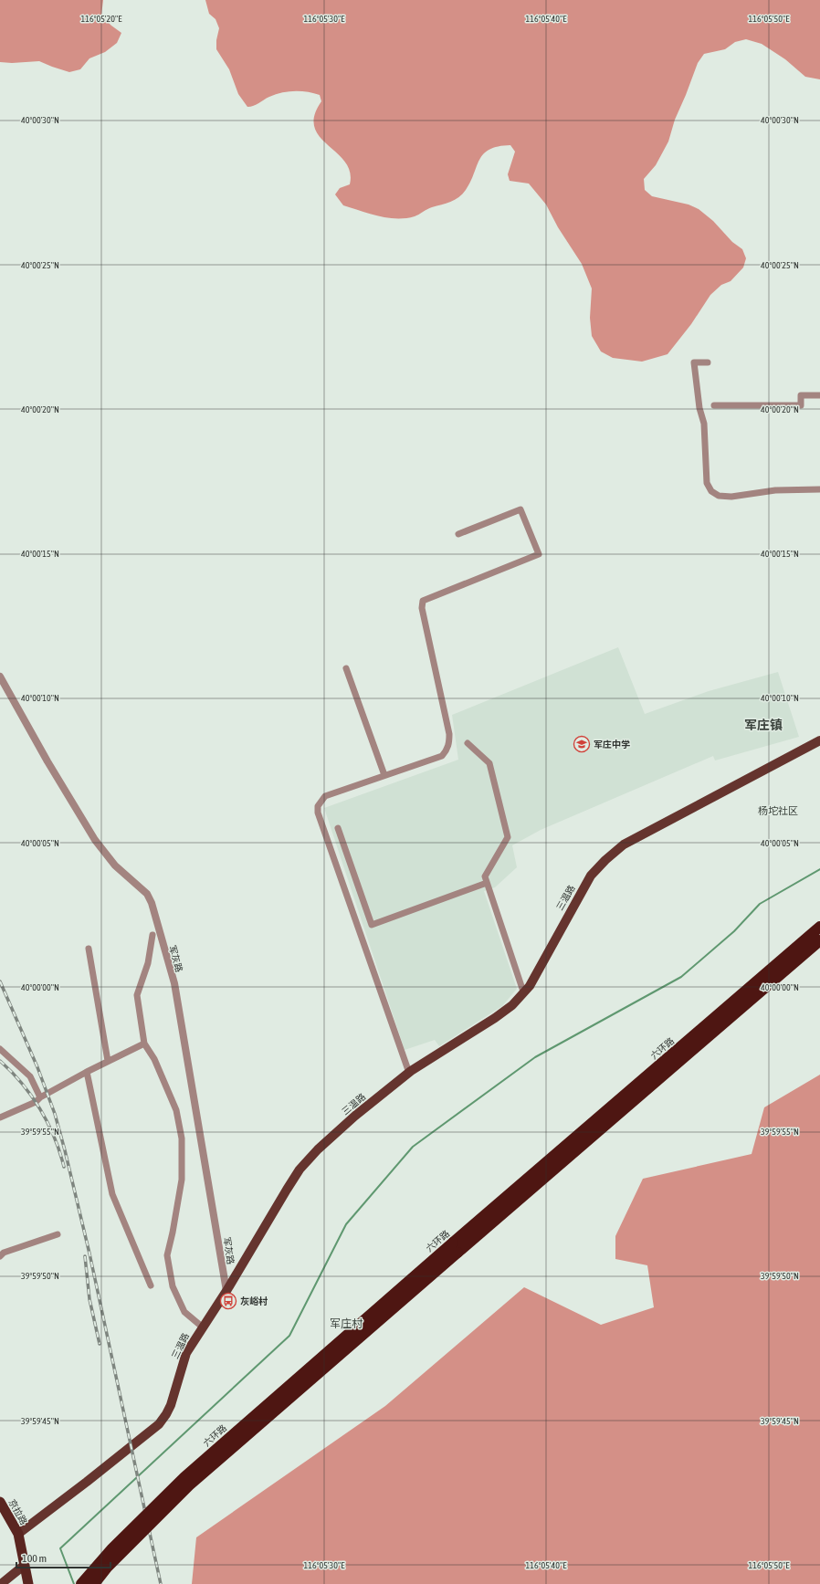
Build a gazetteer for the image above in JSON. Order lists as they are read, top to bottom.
{
  "streets": {
    "highway": ["六环路", "京拉路"],
    "main road": ["三温路"],
    "street": ["军灰路"]
  },
  "crossings": [
    ["三温路", "军灰路"],
    ["三温路", "京拉路"]
  ],
  "districts": ["军庄镇", "杨坨社区", "军庄村"],
  "places": {
    "school or university": ["军庄中学"],
    "bus stop": ["灰峪村"]
  },
  "scale_bar": "100 m",
  "coordinates": [
    "116°05'20\"E",
    "116°05'30\"E",
    "116°05'40\"E",
    "116°05'50\"E",
    "40°00'30\"N",
    "40°00'25\"N",
    "40°00'20\"N",
    "40°00'15\"N",
    "40°00'10\"N",
    "40°00'05\"N",
    "40°00'00\"N",
    "39°59'55\"N",
    "39°59'50\"N",
    "39°59'45\"N"
  ]
}
